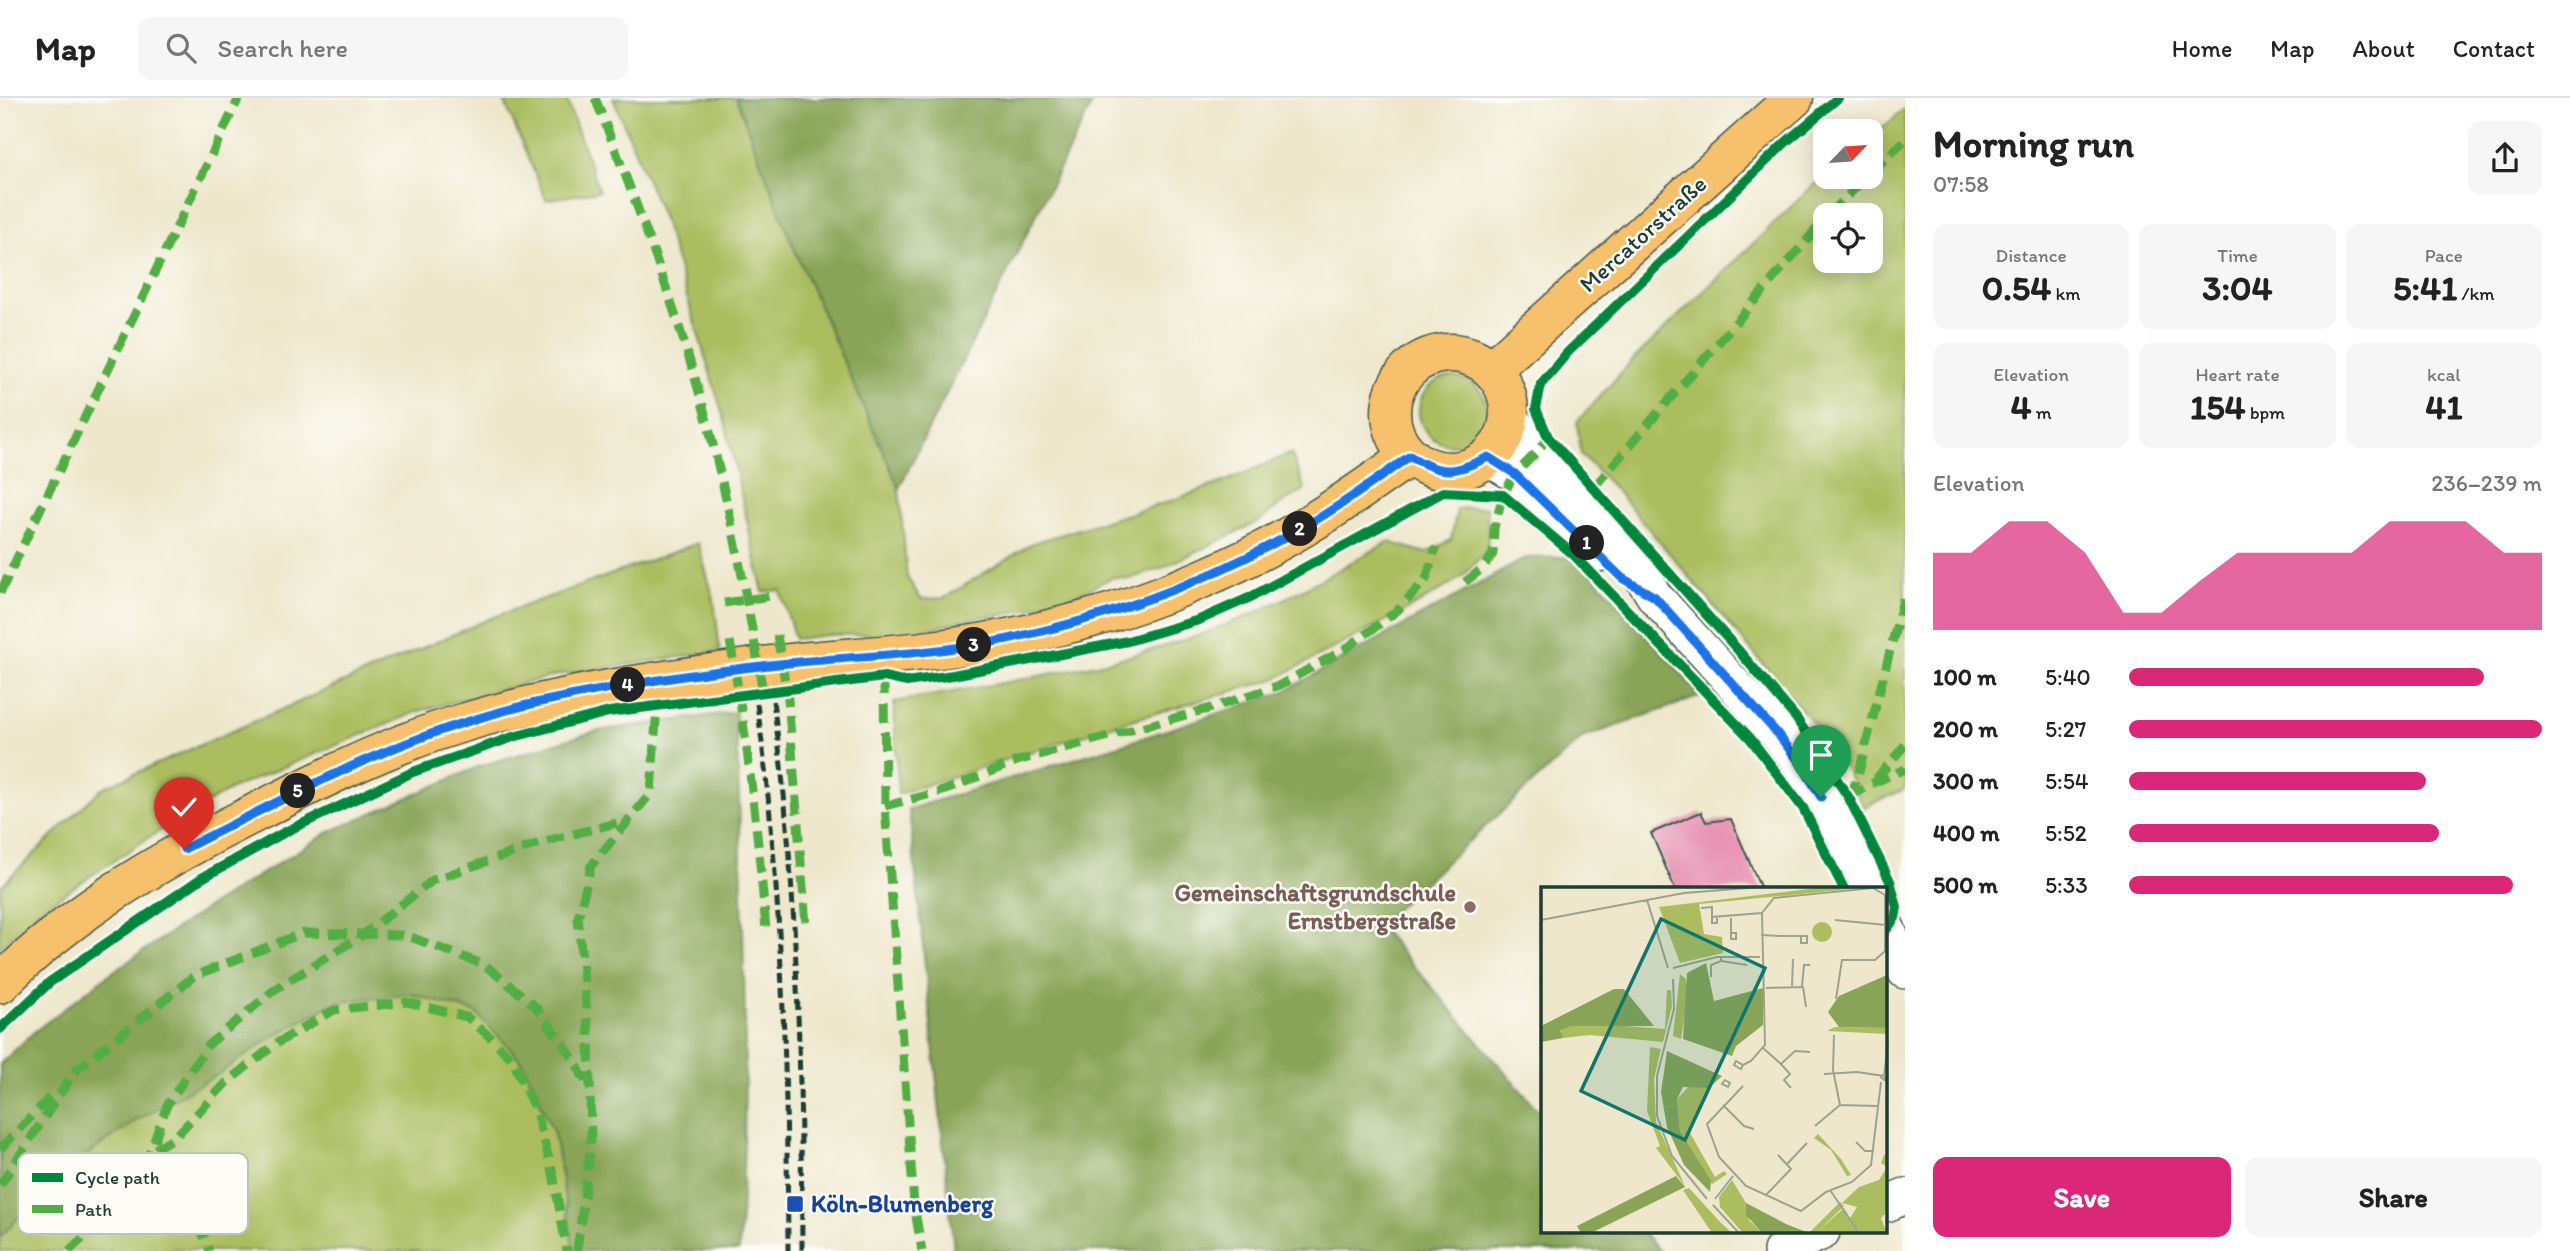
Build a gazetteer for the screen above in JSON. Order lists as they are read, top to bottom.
{
  "streets": {
    "main road": ["Mercatorstraße"]
  },
  "places": {
    "other": ["Gemeinschaftsgrundschule Ernstbergstraße"],
    "transit": ["Köln-Blumenberg"]
  },
  "legend": ["Cycle path", "Path"],
  "north": "top right",
  "page": {
    "header": "Map",
    "search": "Search here",
    "nav": [
      "Home",
      "Map",
      "About",
      "Contact"
    ],
    "heading": ["Morning run", "07:58"],
    "stats": [
      ["Distance", "0.54 km"],
      ["Time", "3:04"],
      ["Pace", "5:41 /km"],
      ["Elevation", "4 m"],
      ["Heart rate", "154 bpm"],
      ["kcal", "41"]
    ],
    "chart": ["Elevation", "236–239 m"],
    "pins": [
      "2",
      "1",
      "3",
      "4",
      "5"
    ],
    "list": [
      {
        "name": "100 m",
        "note": "5:40"
      },
      {
        "name": "200 m",
        "note": "5:27"
      },
      {
        "name": "300 m",
        "note": "5:54"
      },
      {
        "name": "400 m",
        "note": "5:52"
      },
      {
        "name": "500 m",
        "note": "5:33"
      }
    ],
    "buttons": ["Save", "Share"]
  }
}
